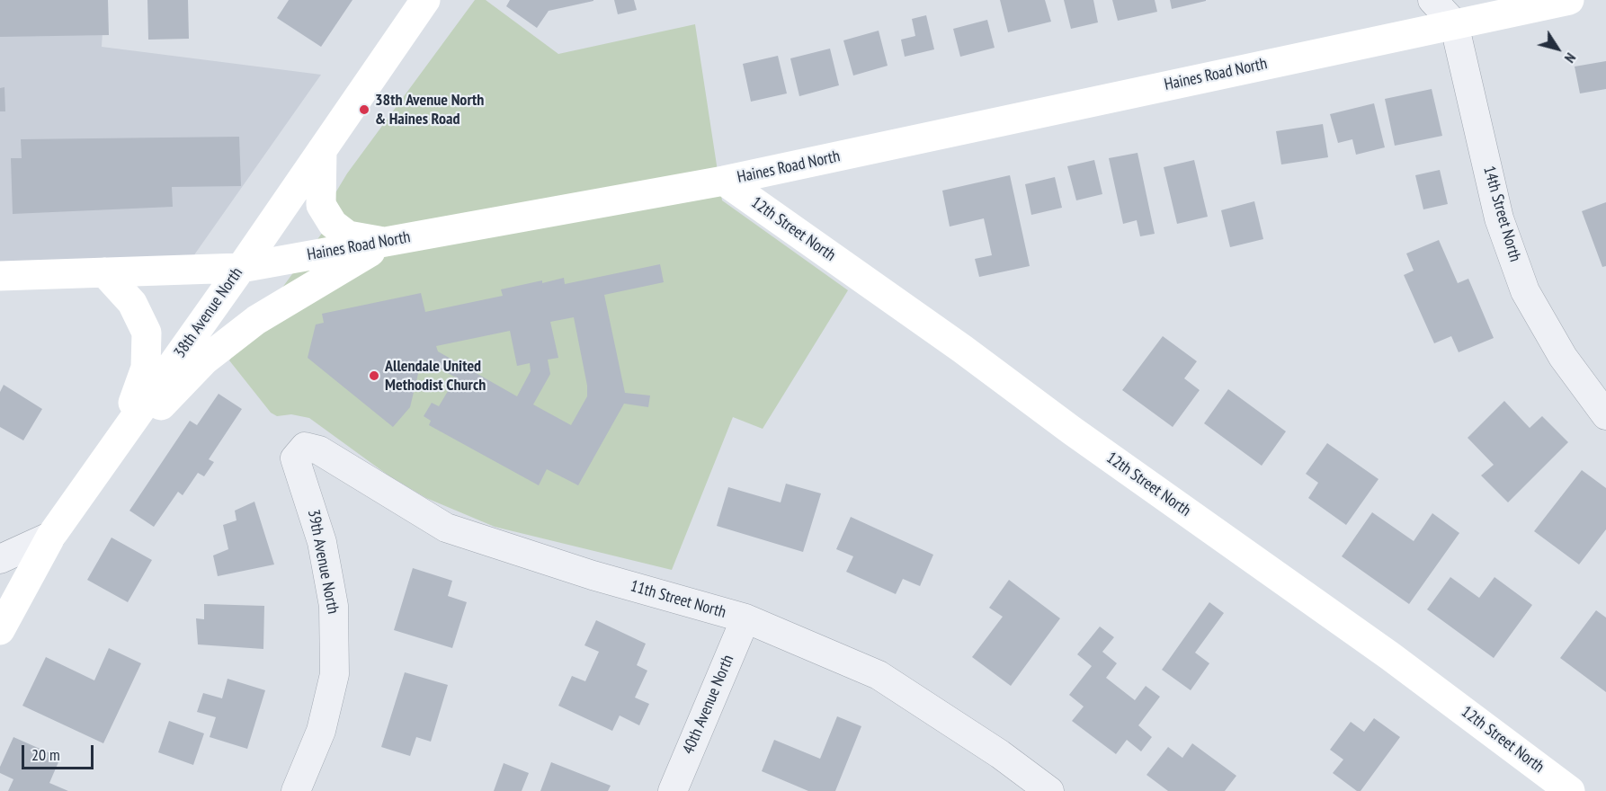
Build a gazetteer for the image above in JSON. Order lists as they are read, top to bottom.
{
  "streets": {
    "street": [
      "Haines Road North",
      "14th Street North",
      "12th Street North",
      "38th Avenue North",
      "39th Avenue North",
      "11th Street North",
      "40th Avenue North"
    ]
  },
  "crossings": [
    ["Haines Road North", "14th Street North"],
    ["Haines Road North", "12th Street North"],
    ["Haines Road North", "38th Avenue North"],
    ["39th Avenue North", "11th Street North"],
    ["11th Street North", "40th Avenue North"]
  ],
  "places": ["38th Avenue North & Haines Road", "Allendale United Methodist Church"],
  "scale_bar": "20 m",
  "north": "bottom right"
}
